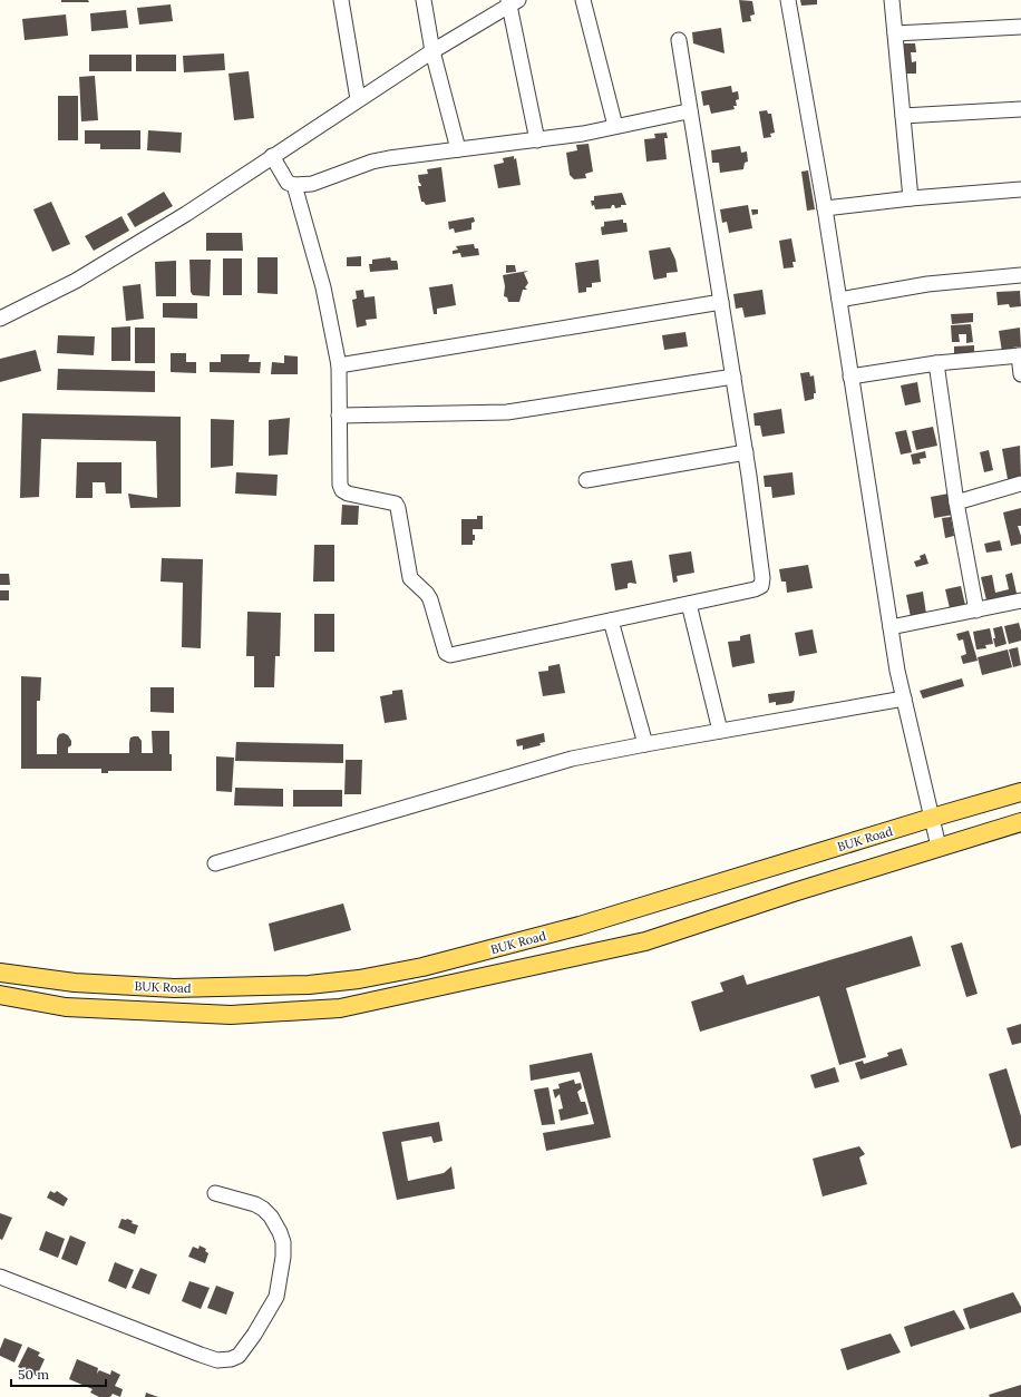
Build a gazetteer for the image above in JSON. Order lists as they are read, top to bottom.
{
  "streets": {
    "main road": ["BUK Road"]
  },
  "scale_bar": "50 m"
}
